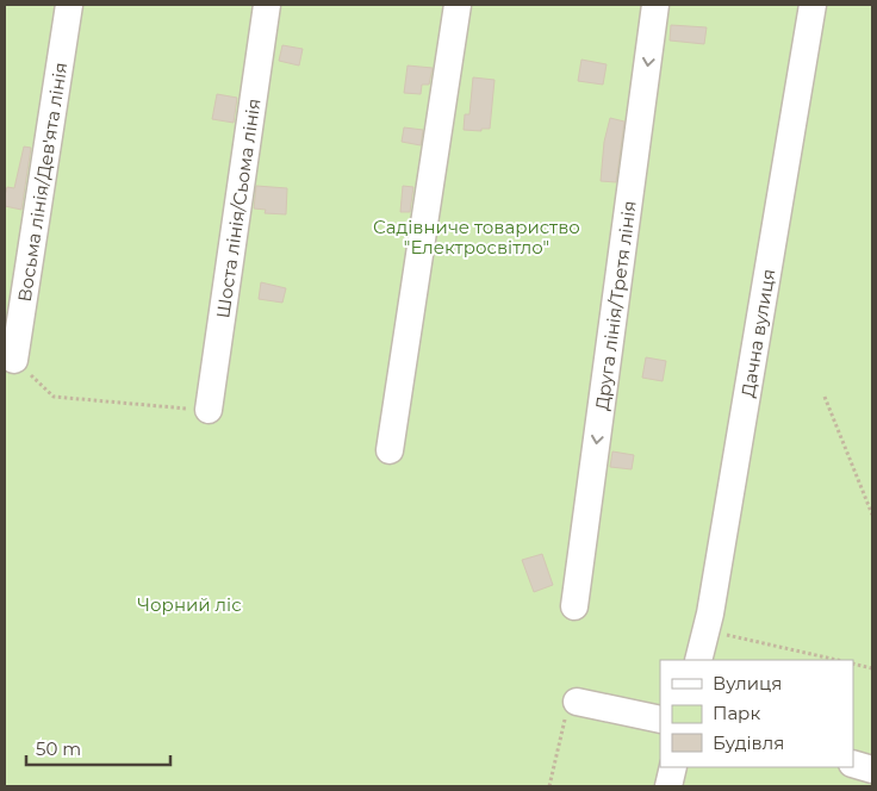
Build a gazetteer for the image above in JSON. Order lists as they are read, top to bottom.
{
  "streets": {
    "street": [
      "Восьма лінія/Дев'ята лінія",
      "Шоста лінія/Сьома лінія",
      "Друга лінія/Третя лінія",
      "Дачна вулиця"
    ]
  },
  "parks": ["Садівниче товариство \"Електросвітло\"", "Чорний ліс"],
  "legend": ["Вулиця", "Парк", "Будівля"],
  "scale_bar": "50 m"
}
